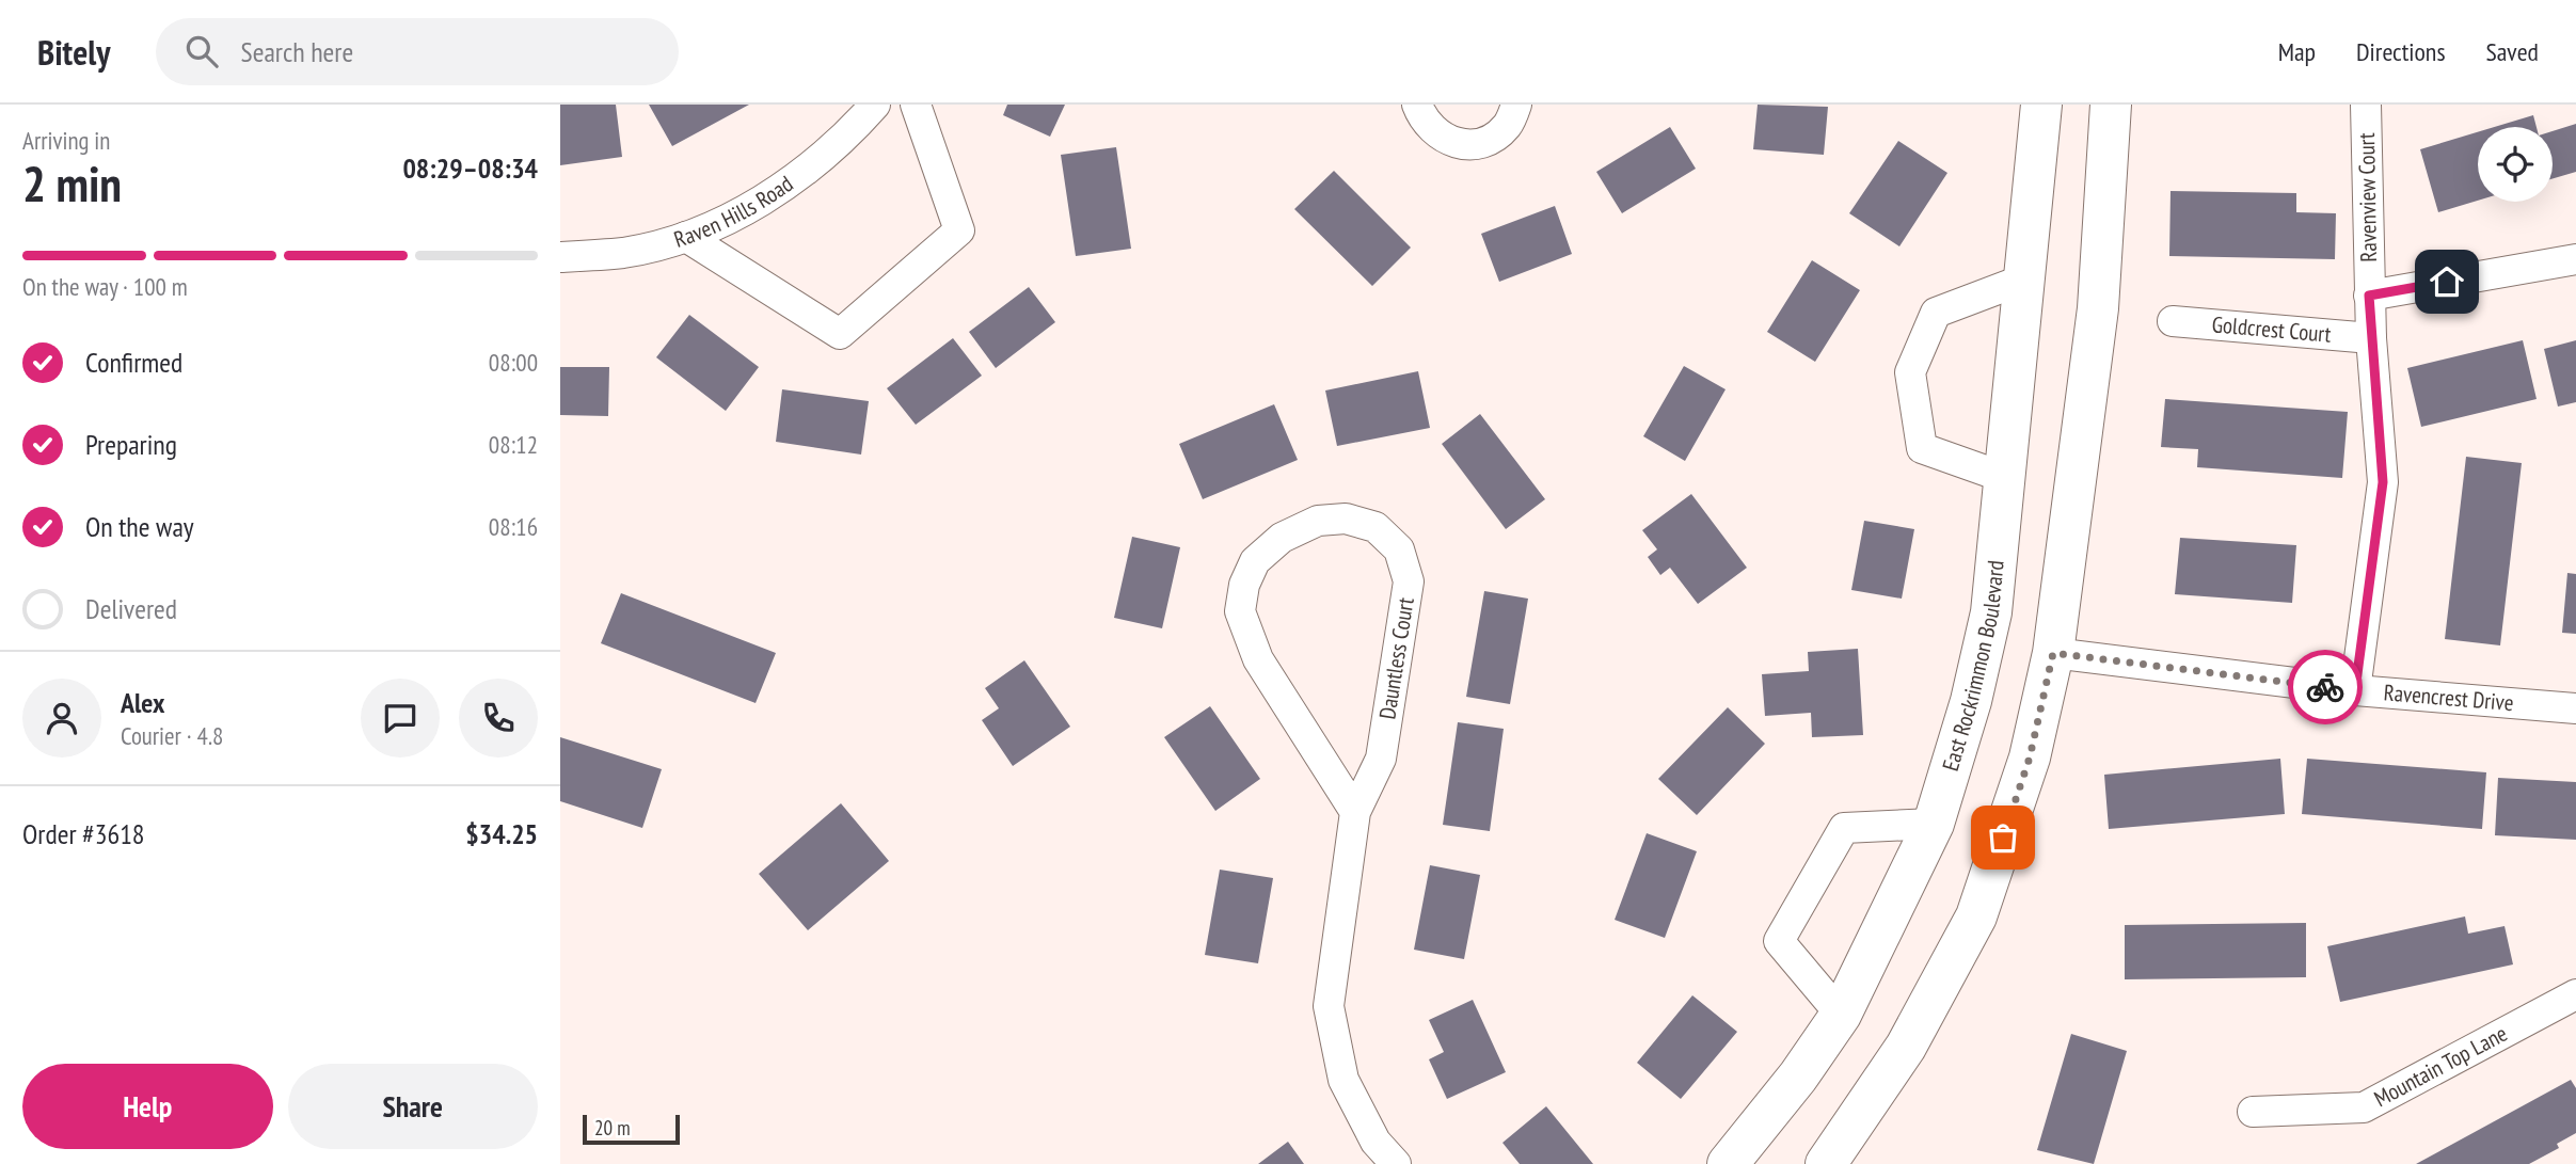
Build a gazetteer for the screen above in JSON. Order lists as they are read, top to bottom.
{
  "streets": {
    "main road": ["East Rockrimmon Boulevard"],
    "street": [
      "Ravenview Court",
      "Raven Hills Road",
      "Goldcrest Court",
      "Dauntless Court",
      "Ravencrest Drive",
      "Mountain Top Lane"
    ]
  },
  "crossings": [
    ["Ravenview Court", "Goldcrest Court"],
    ["Ravenview Court", "Ravencrest Drive"]
  ],
  "scale_bar": "20 m",
  "page": {
    "header": "Bitely",
    "search": "Search here",
    "nav": ["Map", "Directions", "Saved"],
    "heading": ["2 min", "Arriving in", "08:29–08:34"],
    "panel": [
      "Alex",
      "Courier · 4.8",
      "Order #3618",
      "$34.25"
    ],
    "bar": "On the way · 100 m",
    "list": [
      ["Confirmed", "08:00"],
      ["Preparing", "08:12"],
      ["On the way", "08:16"],
      "Delivered"
    ],
    "buttons": ["Help", "Share"],
    "scale": "20 m"
  }
}
